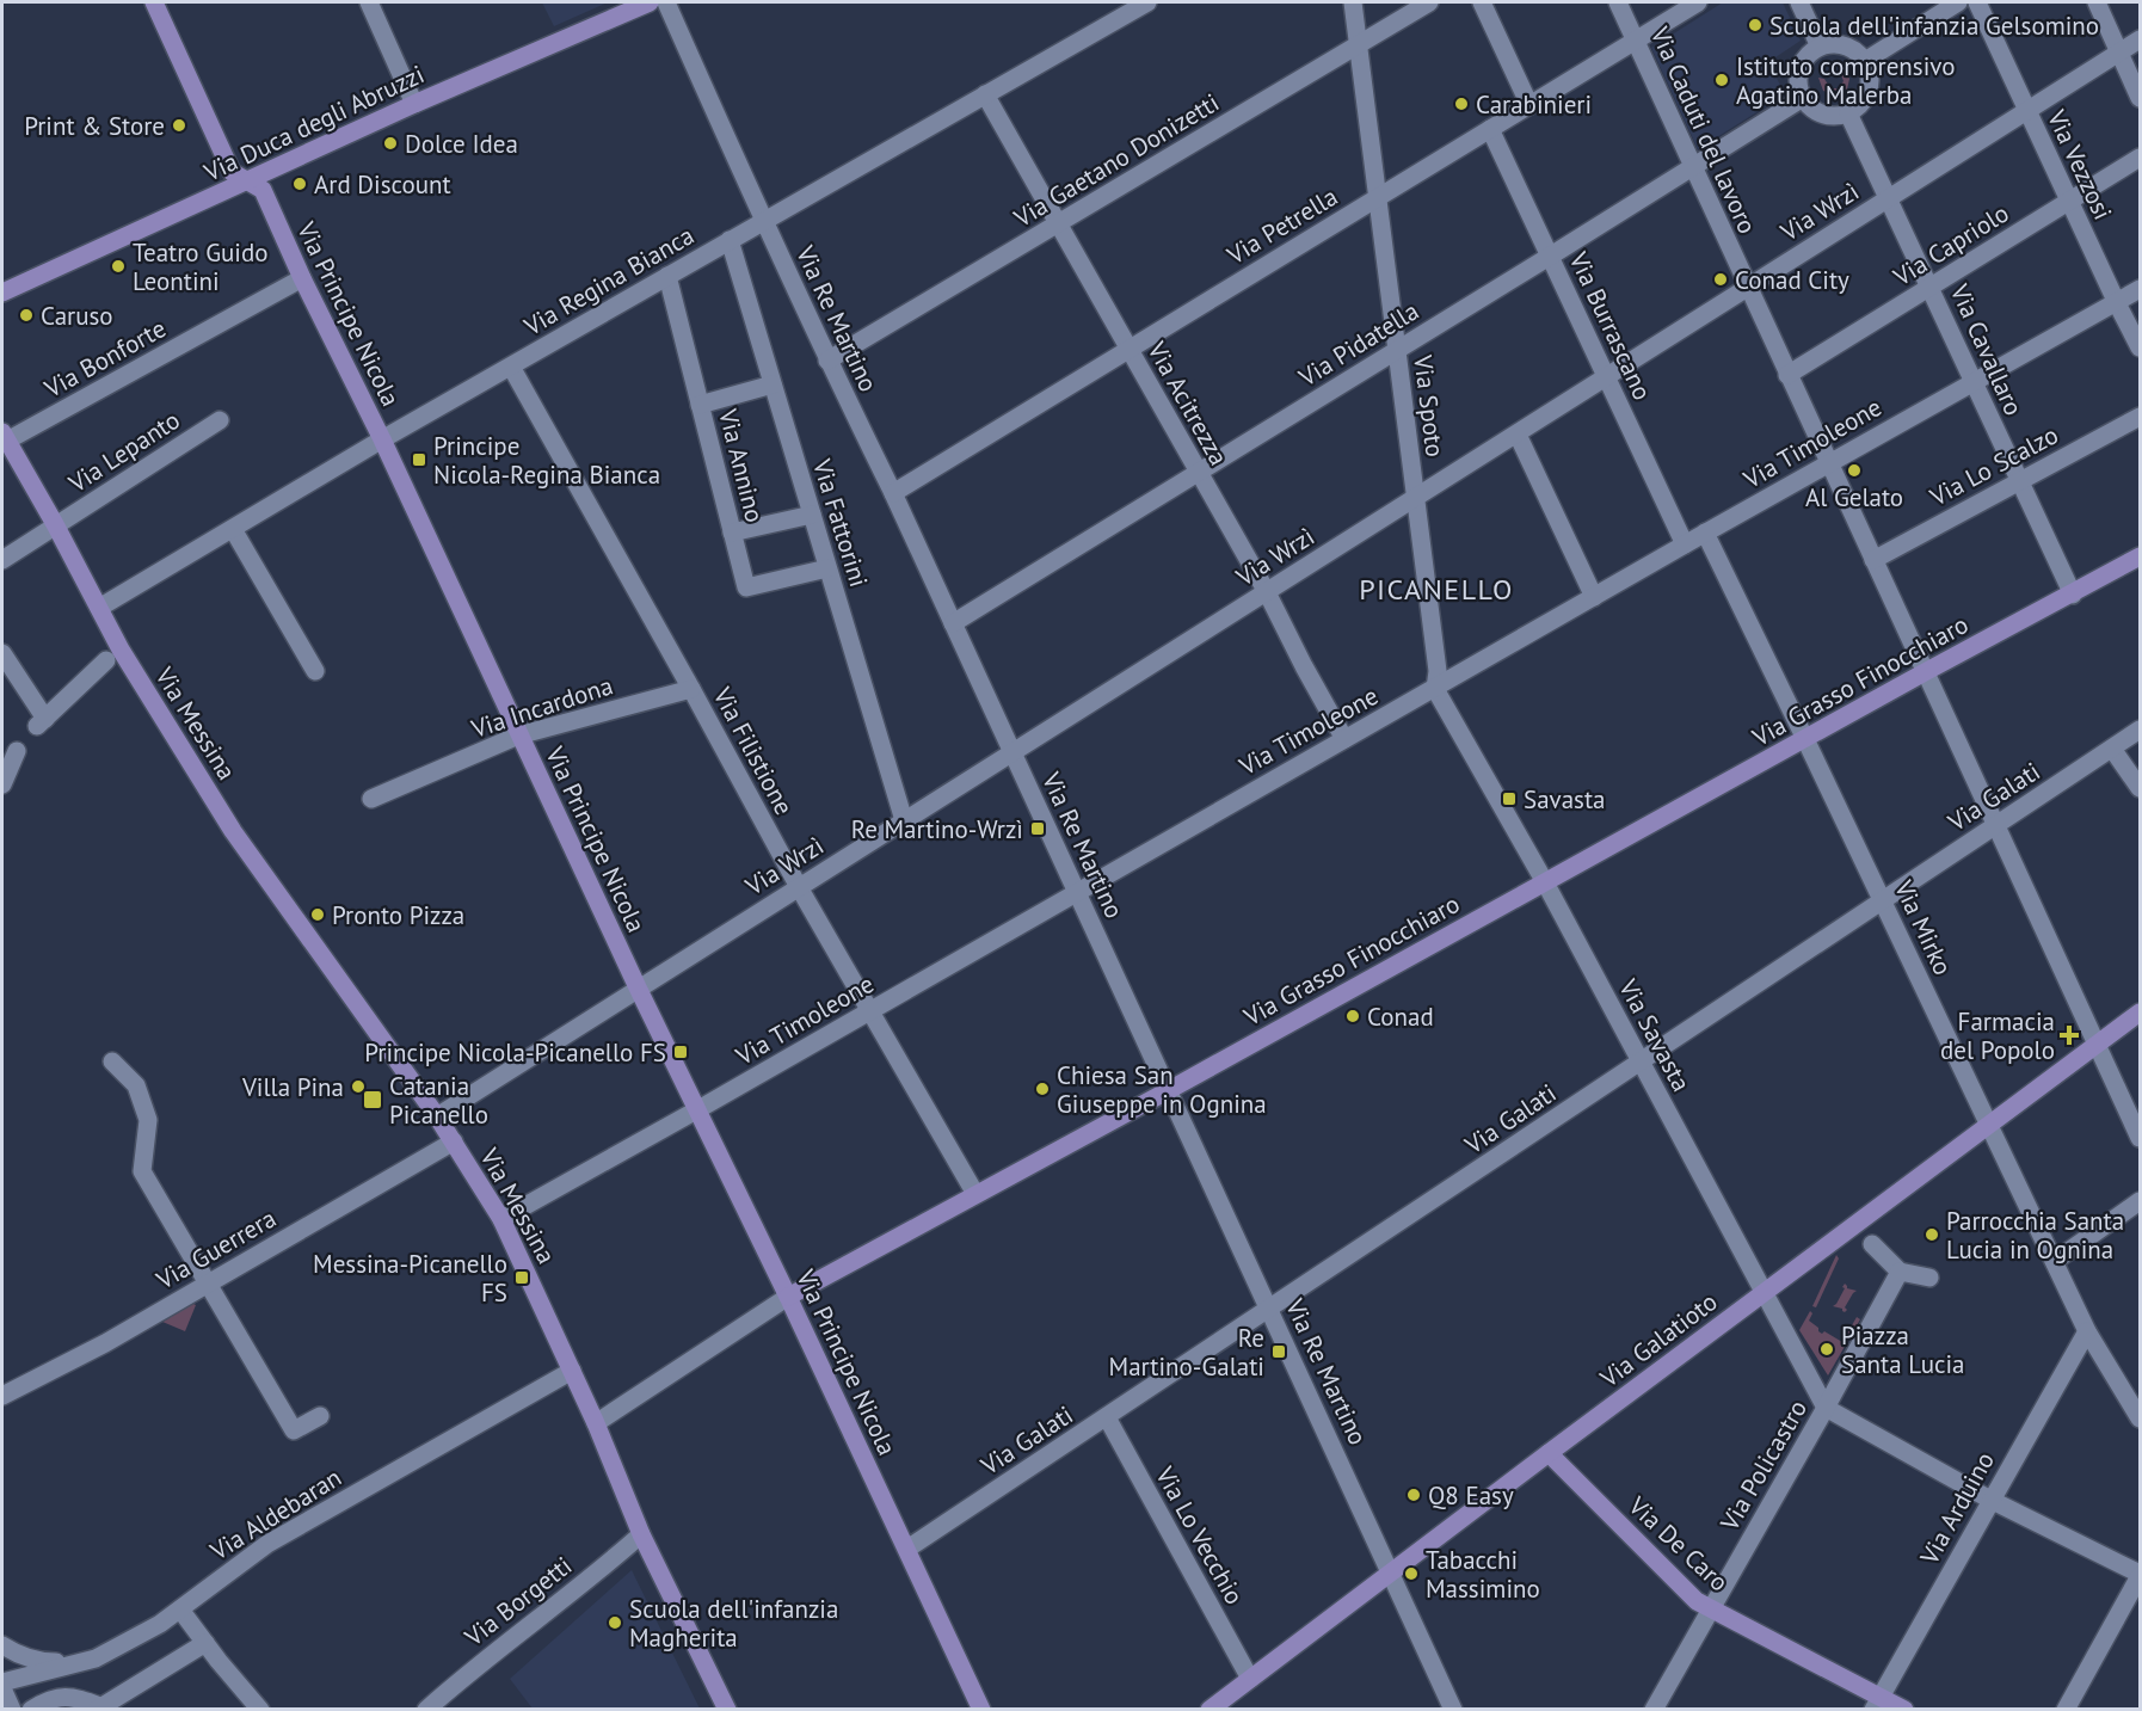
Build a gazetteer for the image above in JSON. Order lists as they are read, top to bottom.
{
  "streets": {
    "main road": [
      "Via Duca degli Abruzzi",
      "Via Principe Nicola",
      "Via Grasso Finocchiaro",
      "Via Messina",
      "Via Galatioto",
      "Via De Caro"
    ],
    "street": [
      "Via Caduti del lavoro",
      "Via Gaetano Donizetti",
      "Via Vezzosi",
      "Via Wrzì",
      "Via Petrella",
      "Via Capriolo",
      "Via Regina Bianca",
      "Via Re Martino",
      "Via Burrascano",
      "Via Pidatella",
      "Via Cavallaro",
      "Via Bonforte",
      "Via Acitrezza",
      "Via Spoto",
      "Via Timoleone",
      "Via Lepanto",
      "Via Annino",
      "Via Lo Scalzo",
      "Via Fattorini",
      "Via Incardona",
      "Via Filistione",
      "Via Galati",
      "Via Mirko",
      "Via Savasta",
      "Via Guerrera",
      "Via Policastro",
      "Via Arduino",
      "Via Aldebaran",
      "Via Lo Vecchio",
      "Via Borgetti"
    ]
  },
  "crossings": [
    ["Via Duca degli Abruzzi", "Via Principe Nicola"],
    ["Via Caduti del lavoro", "Via Wrzì"],
    ["Via Caduti del lavoro", "Via Petrella"],
    ["Via Caduti del lavoro", "Via Capriolo"],
    ["Via Caduti del lavoro", "Via Pidatella"],
    ["Via Caduti del lavoro", "Via Timoleone"],
    ["Via Caduti del lavoro", "Via Lo Scalzo"],
    ["Via Caduti del lavoro", "Via Grasso Finocchiaro"],
    ["Via Caduti del lavoro", "Via Galati"],
    ["Via Caduti del lavoro", "Via Galatioto"],
    ["Via Gaetano Donizetti", "Via Re Martino"],
    ["Via Gaetano Donizetti", "Via Acitrezza"],
    ["Via Gaetano Donizetti", "Via Spoto"],
    ["Via Vezzosi", "Via Wrzì"],
    ["Via Vezzosi", "Via Capriolo"],
    ["Via Vezzosi", "Via Timoleone"],
    ["Via Wrzì", "Via Principe Nicola"],
    ["Via Wrzì", "Via Re Martino"],
    ["Via Wrzì", "Via Burrascano"],
    ["Via Wrzì", "Via Cavallaro"],
    ["Via Wrzì", "Via Acitrezza"],
    ["Via Wrzì", "Via Spoto"],
    ["Via Wrzì", "Via Fattorini"],
    ["Via Wrzì", "Via Messina"],
    ["Via Wrzì", "Via Filistione"],
    ["Via Petrella", "Via Re Martino"],
    ["Via Petrella", "Via Burrascano"],
    ["Via Petrella", "Via Acitrezza"],
    ["Via Petrella", "Via Spoto"],
    ["Via Capriolo", "Via Cavallaro"],
    ["Via Regina Bianca", "Via Principe Nicola"],
    ["Via Regina Bianca", "Via Re Martino"],
    ["Via Regina Bianca", "Via Acitrezza"],
    ["Via Regina Bianca", "Via Annino"],
    ["Via Regina Bianca", "Via Fattorini"],
    ["Via Regina Bianca", "Via Messina"],
    ["Via Regina Bianca", "Via Filistione"],
    ["Via Principe Nicola", "Via Bonforte"],
    ["Via Principe Nicola", "Via Timoleone"],
    ["Via Principe Nicola", "Via Grasso Finocchiaro"],
    ["Via Principe Nicola", "Via Incardona"],
    ["Via Principe Nicola", "Via Galati"],
    ["Via Re Martino", "Via Pidatella"],
    ["Via Re Martino", "Via Timoleone"],
    ["Via Re Martino", "Via Grasso Finocchiaro"],
    ["Via Re Martino", "Via Galati"],
    ["Via Re Martino", "Via Galatioto"],
    ["Via Burrascano", "Via Pidatella"],
    ["Via Burrascano", "Via Timoleone"],
    ["Via Pidatella", "Via Cavallaro"],
    ["Via Pidatella", "Via Acitrezza"],
    ["Via Pidatella", "Via Spoto"],
    ["Via Cavallaro", "Via Timoleone"],
    ["Via Cavallaro", "Via Lo Scalzo"],
    ["Via Cavallaro", "Via Grasso Finocchiaro"],
    ["Via Bonforte", "Via Messina"],
    ["Via Acitrezza", "Via Timoleone"],
    ["Via Spoto", "Via Timoleone"],
    ["Via Spoto", "Via Savasta"],
    ["Via Timoleone", "Via Messina"],
    ["Via Timoleone", "Via Filistione"],
    ["Via Timoleone", "Via Mirko"],
    ["Via Timoleone", "Via Savasta"],
    ["Via Lepanto", "Via Messina"],
    ["Via Annino", "Via Fattorini"],
    ["Via Grasso Finocchiaro", "Via Messina"],
    ["Via Grasso Finocchiaro", "Via Filistione"],
    ["Via Grasso Finocchiaro", "Via Mirko"],
    ["Via Grasso Finocchiaro", "Via Savasta"],
    ["Via Incardona", "Via Filistione"],
    ["Via Messina", "Via Guerrera"],
    ["Via Messina", "Via Aldebaran"],
    ["Via Messina", "Via Borgetti"],
    ["Via Galati", "Via Mirko"],
    ["Via Galati", "Via Savasta"],
    ["Via Galati", "Via Lo Vecchio"],
    ["Via Mirko", "Via Galatioto"],
    ["Via Mirko", "Via Arduino"],
    ["Via Savasta", "Via Galatioto"],
    ["Via Savasta", "Via Policastro"],
    ["Via Galatioto", "Via Lo Vecchio"],
    ["Via Galatioto", "Via De Caro"],
    ["Via Policastro", "Via De Caro"],
    ["Via Arduino", "Via De Caro"]
  ],
  "districts": ["PICANELLO"],
  "places": {
    "other": [
      "Scuola dell'infanzia Gelsomino",
      "Istituto comprensivo Agatino Malerba",
      "Carabinieri",
      "Print & Store",
      "Dolce Idea",
      "Ard Discount",
      "Teatro Guido Leontini",
      "Conad City",
      "Caruso",
      "Al Gelato",
      "Pronto Pizza",
      "Conad",
      "Villa Pina",
      "Chiesa San Giuseppe in Ognina",
      "Parrocchia Santa Lucia in Ognina",
      "Piazza Santa Lucia",
      "Q8 Easy",
      "Tabacchi Massimino",
      "Scuola dell'infanzia Magherita"
    ],
    "transit": [
      "Principe Nicola-Regina Bianca",
      "Savasta",
      "Re Martino-Wrzì",
      "Principe Nicola-Picanello FS",
      "Catania Picanello",
      "Messina-Picanello FS",
      "Re Martino-Galati"
    ],
    "health": ["Farmacia del Popolo"]
  }
}
